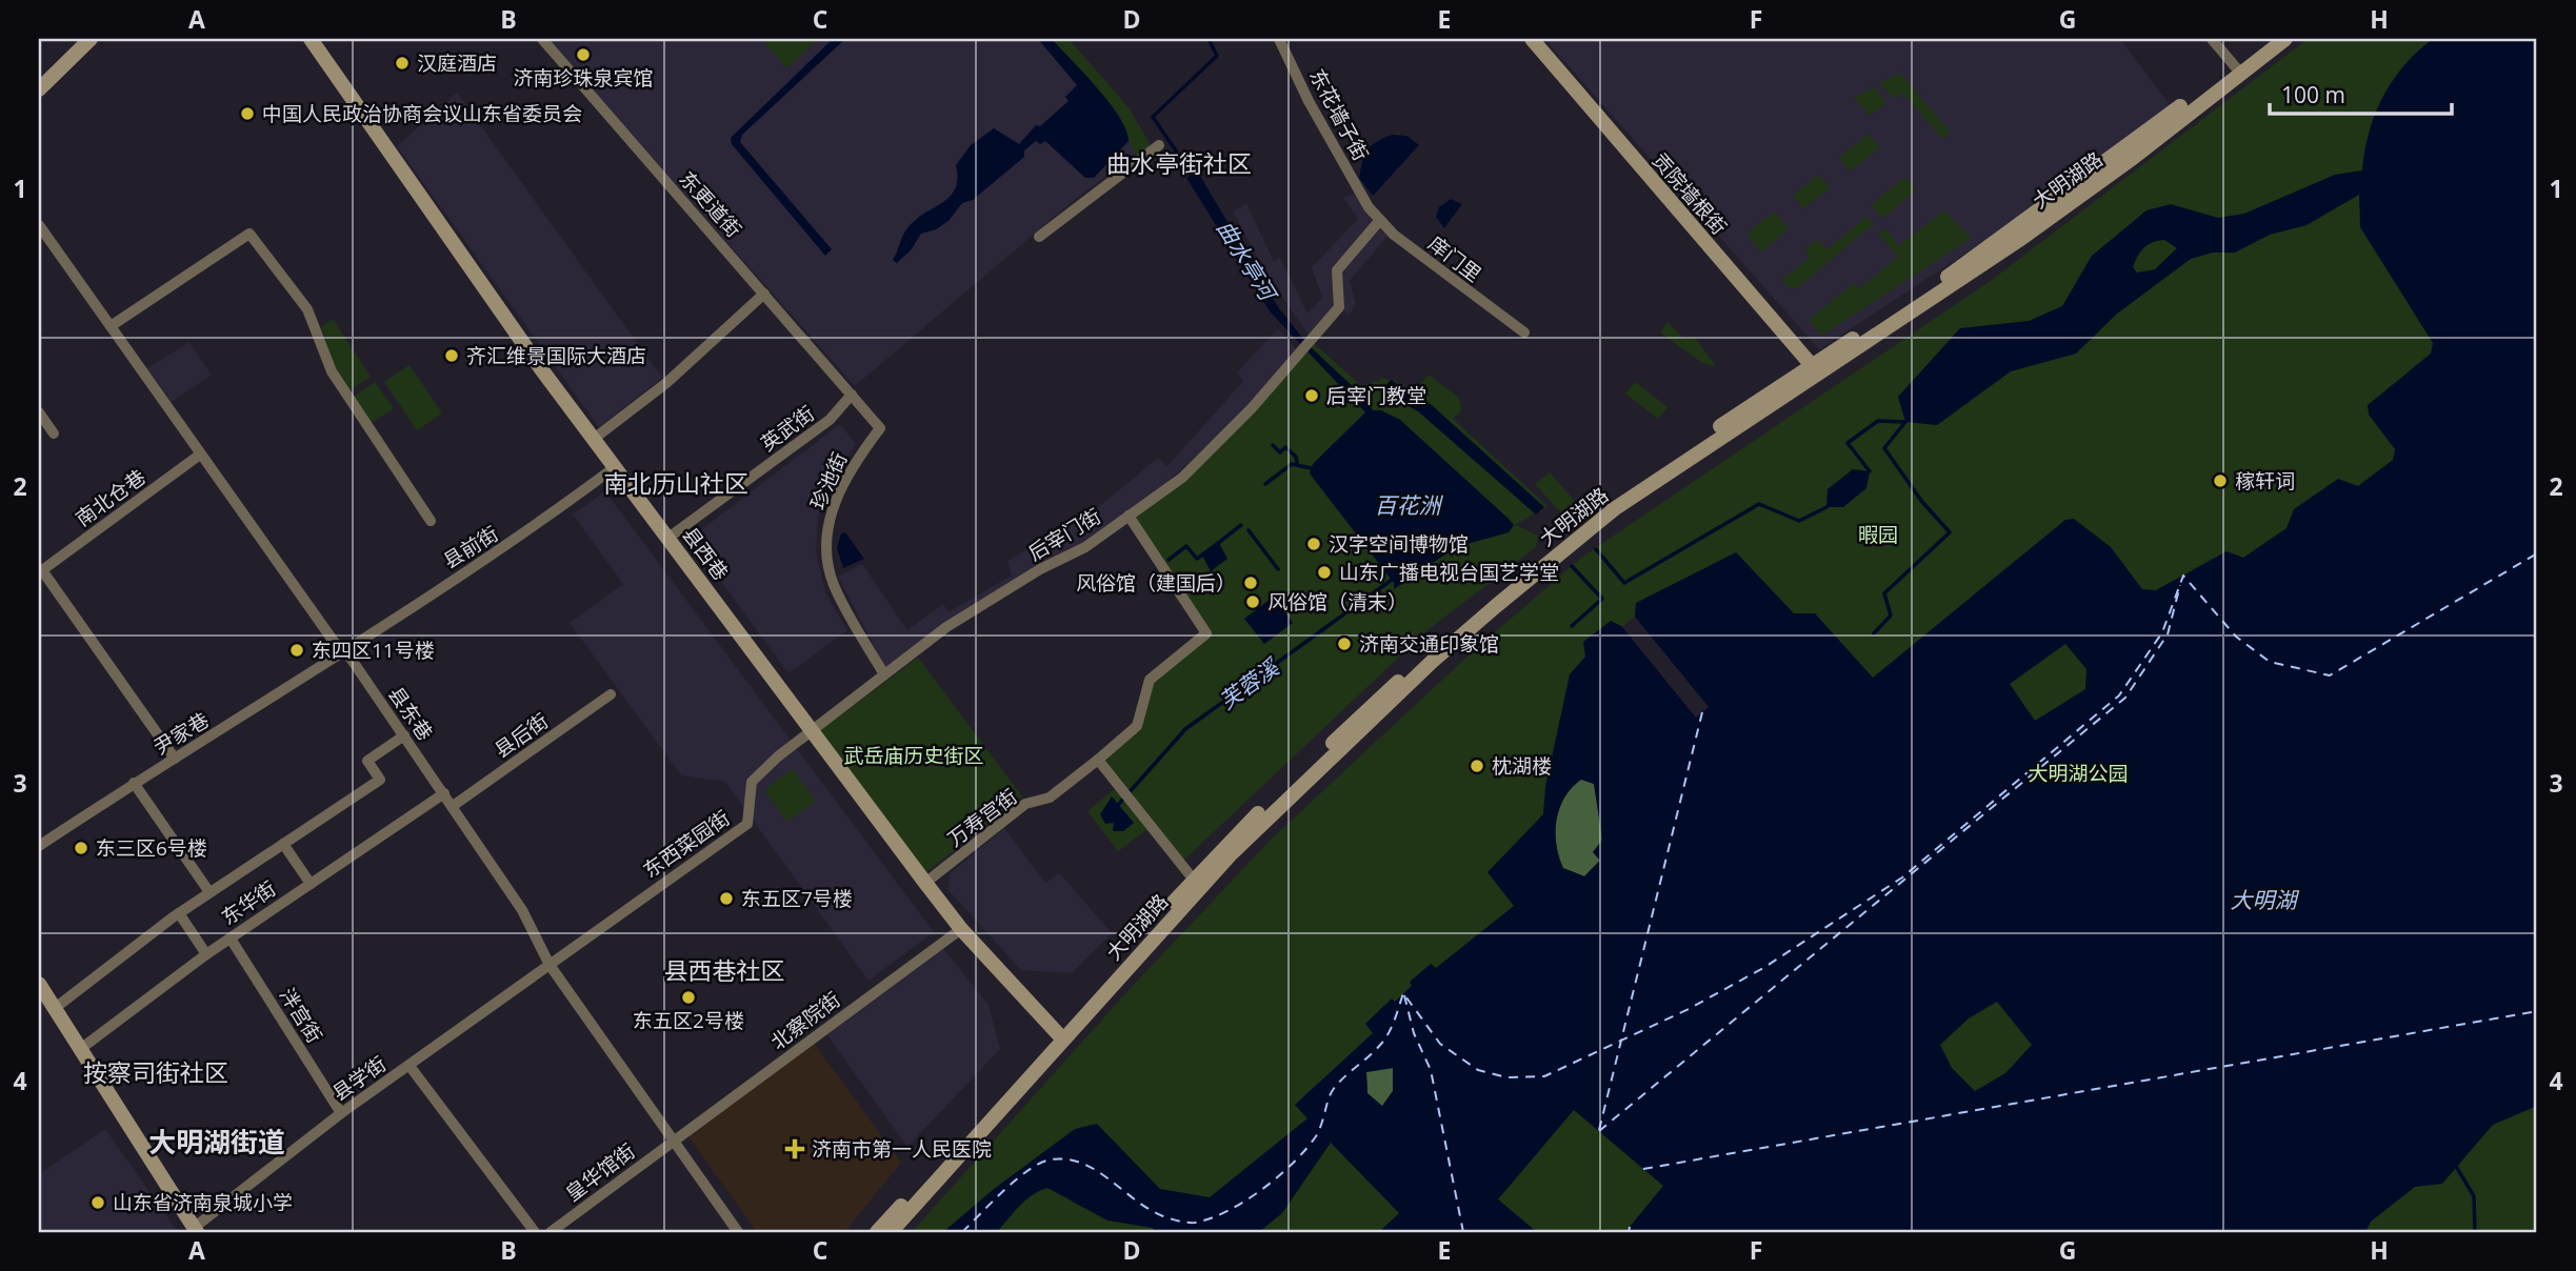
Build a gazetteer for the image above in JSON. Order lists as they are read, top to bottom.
{
  "streets": {
    "main road": ["大明湖路", "贡院墙根街", "县西巷"],
    "street": [
      "东花墙子街",
      "东更道街",
      "庠门里",
      "英武街",
      "珍池街",
      "南北仓巷",
      "后宰门街",
      "县前街",
      "县东巷",
      "尹家巷",
      "县后街",
      "万寿宫街",
      "东西菜园街",
      "东华街",
      "泮宫街",
      "北察院街",
      "县学街",
      "皇华馆街"
    ]
  },
  "crossings": [
    ["东花墙子街", "庠门里"],
    ["大明湖路", "贡院墙根街"],
    ["大明湖路", "县西巷"],
    ["东更道街", "英武街"],
    ["东更道街", "珍池街"],
    ["庠门里", "后宰门街"],
    ["英武街", "珍池街"],
    ["英武街", "县西巷"],
    ["珍池街", "后宰门街"],
    ["南北仓巷", "县东巷"],
    ["南北仓巷", "尹家巷"],
    ["后宰门街", "县西巷"],
    ["后宰门街", "万寿宫街"],
    ["后宰门街", "东西菜园街"],
    ["县前街", "县西巷"],
    ["县前街", "县东巷"],
    ["县前街", "尹家巷"],
    ["县西巷", "万寿宫街"],
    ["县西巷", "东西菜园街"],
    ["县西巷", "北察院街"],
    ["县东巷", "尹家巷"],
    ["县东巷", "县后街"],
    ["县东巷", "东西菜园街"],
    ["县东巷", "东华街"],
    ["县东巷", "北察院街"],
    ["县东巷", "县学街"],
    ["县东巷", "皇华馆街"],
    ["东西菜园街", "县学街"],
    ["东华街", "泮宫街"],
    ["泮宫街", "县学街"],
    ["北察院街", "皇华馆街"]
  ],
  "districts": [
    "曲水亭街社区",
    "南北历山社区",
    "县西巷社区",
    "按察司街社区",
    "大明湖街道"
  ],
  "water": [
    "曲水亭河",
    "百花洲",
    "芙蓉溪",
    "大明湖"
  ],
  "parks": ["暇园", "武岳庙历史街区", "大明湖公园"],
  "places": {
    "other": [
      "济南珍珠泉宾馆",
      "汉庭酒店",
      "中国人民政治协商会议山东省委员会",
      "齐汇维景国际大酒店",
      "后宰门教堂",
      "稼轩词",
      "汉字空间博物馆",
      "山东广播电视台国艺学堂",
      "风俗馆（建国后）",
      "风俗馆（清末）",
      "济南交通印象馆",
      "东四区11号楼",
      "枕湖楼",
      "东三区6号楼",
      "东五区7号楼",
      "东五区2号楼",
      "山东省济南泉城小学"
    ],
    "health": ["济南市第一人民医院"]
  },
  "scale_bar": "100 m",
  "grid": {
    "columns": [
      "A",
      "B",
      "C",
      "D",
      "E",
      "F",
      "G",
      "H"
    ],
    "rows": [
      "1",
      "2",
      "3",
      "4"
    ]
  }
}
